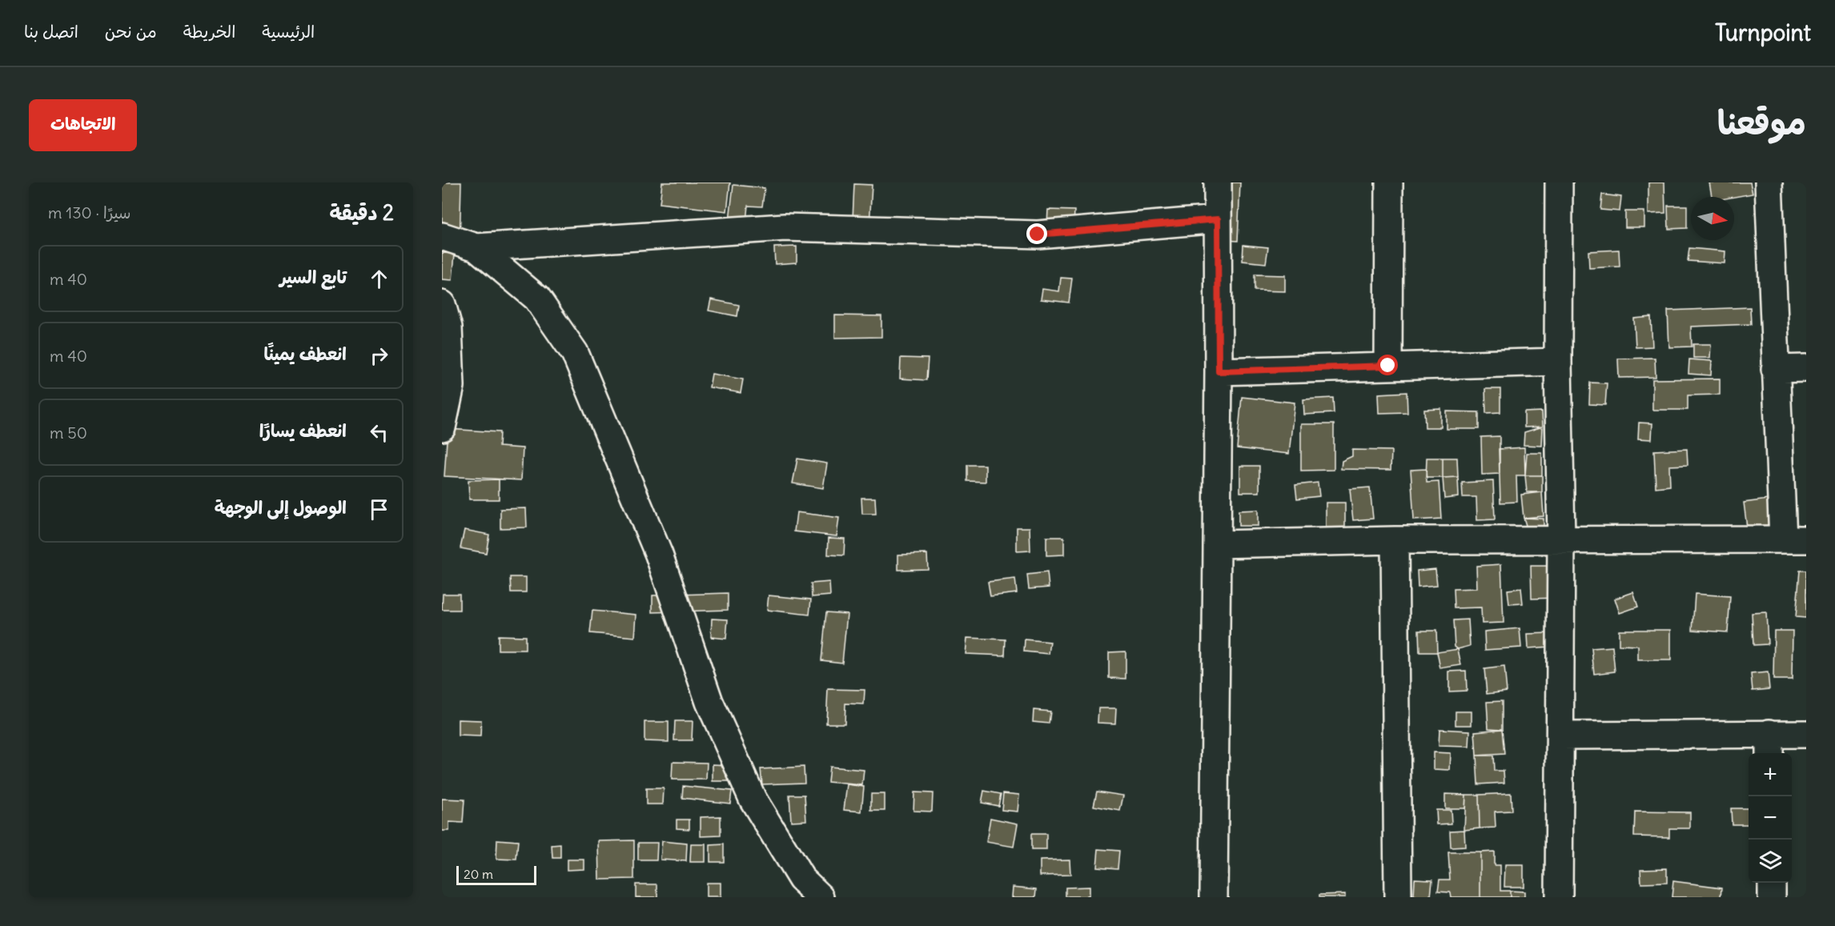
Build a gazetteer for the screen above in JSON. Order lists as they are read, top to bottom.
{
  "scale_bar": "20 m",
  "north": "right",
  "page": {
    "header": "Turnpoint",
    "nav": [
      "الرئيسية",
      "الخريطة",
      "من نحن",
      "اتصل بنا"
    ],
    "title": "موقعنا",
    "buttons": "الاتجاهات",
    "heading": ["2 دقيقة", "سيرًا · 130 m"],
    "list": [
      ["تابع السير", "40 m"],
      ["انعطف يمينًا", "40 m"],
      ["انعطف يسارًا", "50 m"],
      "الوصول إلى الوجهة"
    ],
    "map_buttons": ["+", "−"],
    "scale": "20 m"
  }
}
